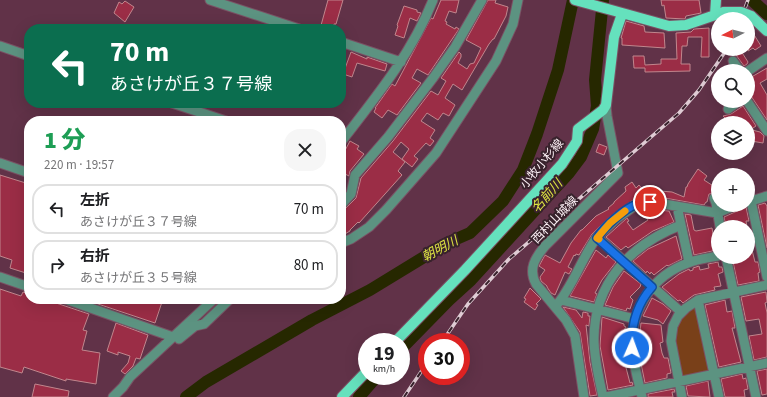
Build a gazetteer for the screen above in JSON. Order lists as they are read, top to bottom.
{
  "streets": {
    "main road": ["小牧小杉線"],
    "street": ["西村山城線"]
  },
  "crossings": [
    ["小牧小杉線", "西村山城線"]
  ],
  "water": ["名前川", "朝明川"],
  "north": "left",
  "page": {
    "map_buttons": ["+", "−"],
    "turn": ["70 m", "あさけが丘３７号線"],
    "heading": ["1 分", "220 m · 19:57"],
    "list": [
      {
        "name": "左折",
        "note": "あさけが丘３７号線",
        "value": "70 m"
      },
      {
        "name": "右折",
        "note": "あさけが丘３５号線",
        "value": "80 m"
      }
    ],
    "speed": "19 km/h",
    "limit": "30"
  }
}
